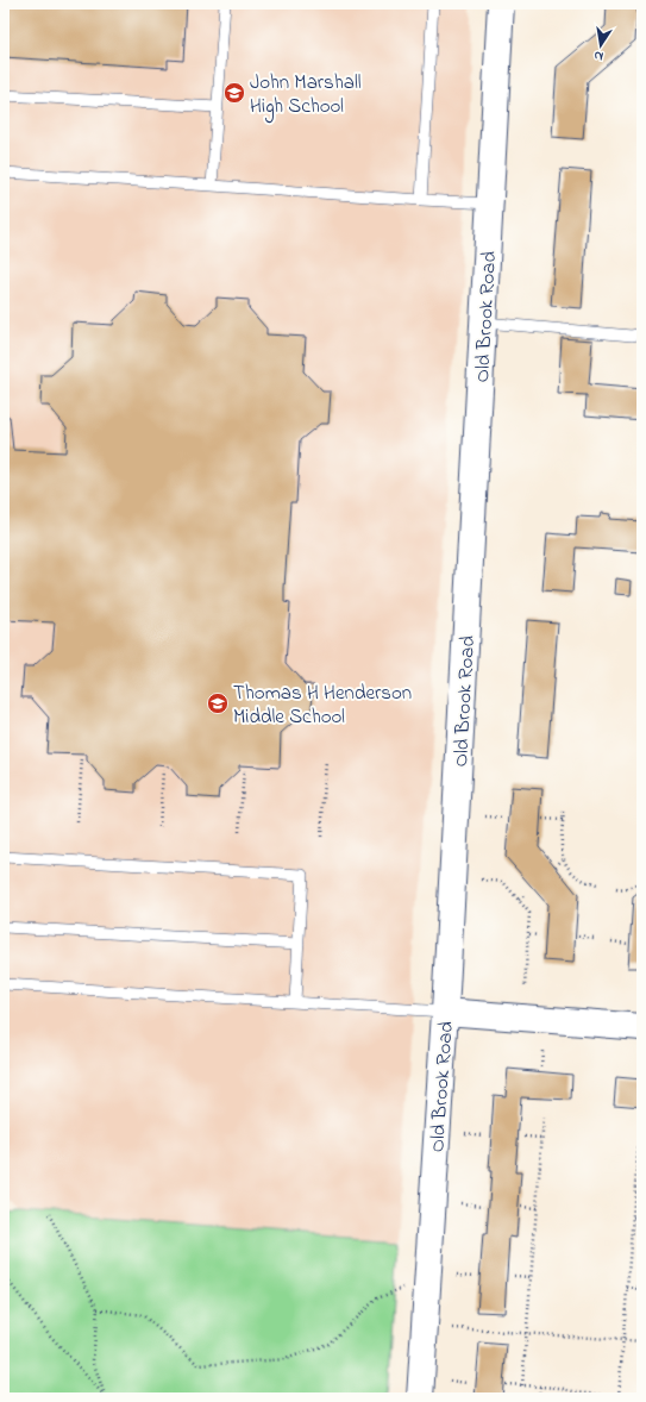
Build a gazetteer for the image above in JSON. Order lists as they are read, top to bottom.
{
  "streets": {
    "street": ["Old Brook Road"]
  },
  "places": {
    "school or university": ["John Marshall High School", "Thomas H Henderson Middle School"]
  },
  "north": "bottom"
}
